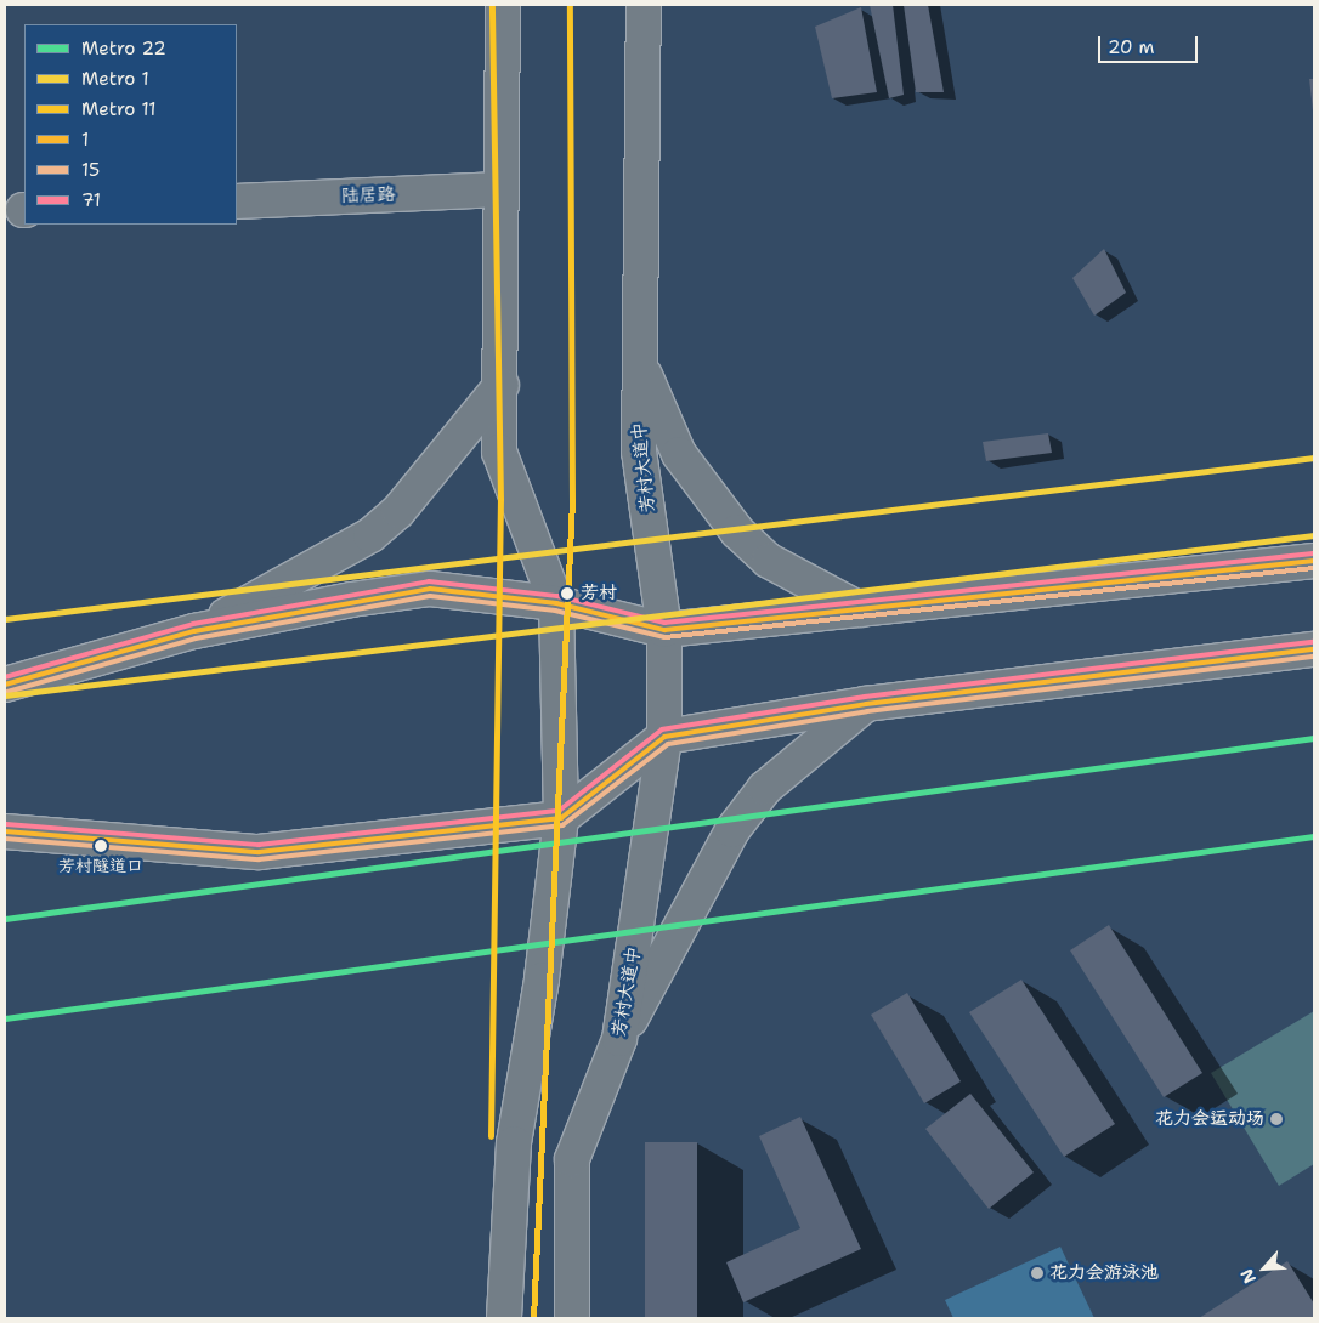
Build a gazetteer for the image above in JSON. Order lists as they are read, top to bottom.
{
  "streets": {
    "main road": ["陆居路", "芳村大道中"]
  },
  "places": [
    "芳村",
    "芳村隧道口",
    "花力会运动场",
    "花力会游泳池"
  ],
  "lines": [
    "metro line 11",
    "metro line 1",
    "transit line 71",
    "transit line 1",
    "transit line 15",
    "metro line 22"
  ],
  "legend": [
    "Metro 22",
    "Metro 1",
    "Metro 11",
    "1",
    "15",
    "71"
  ],
  "scale_bar": "20 m",
  "north": "bottom left"
}
